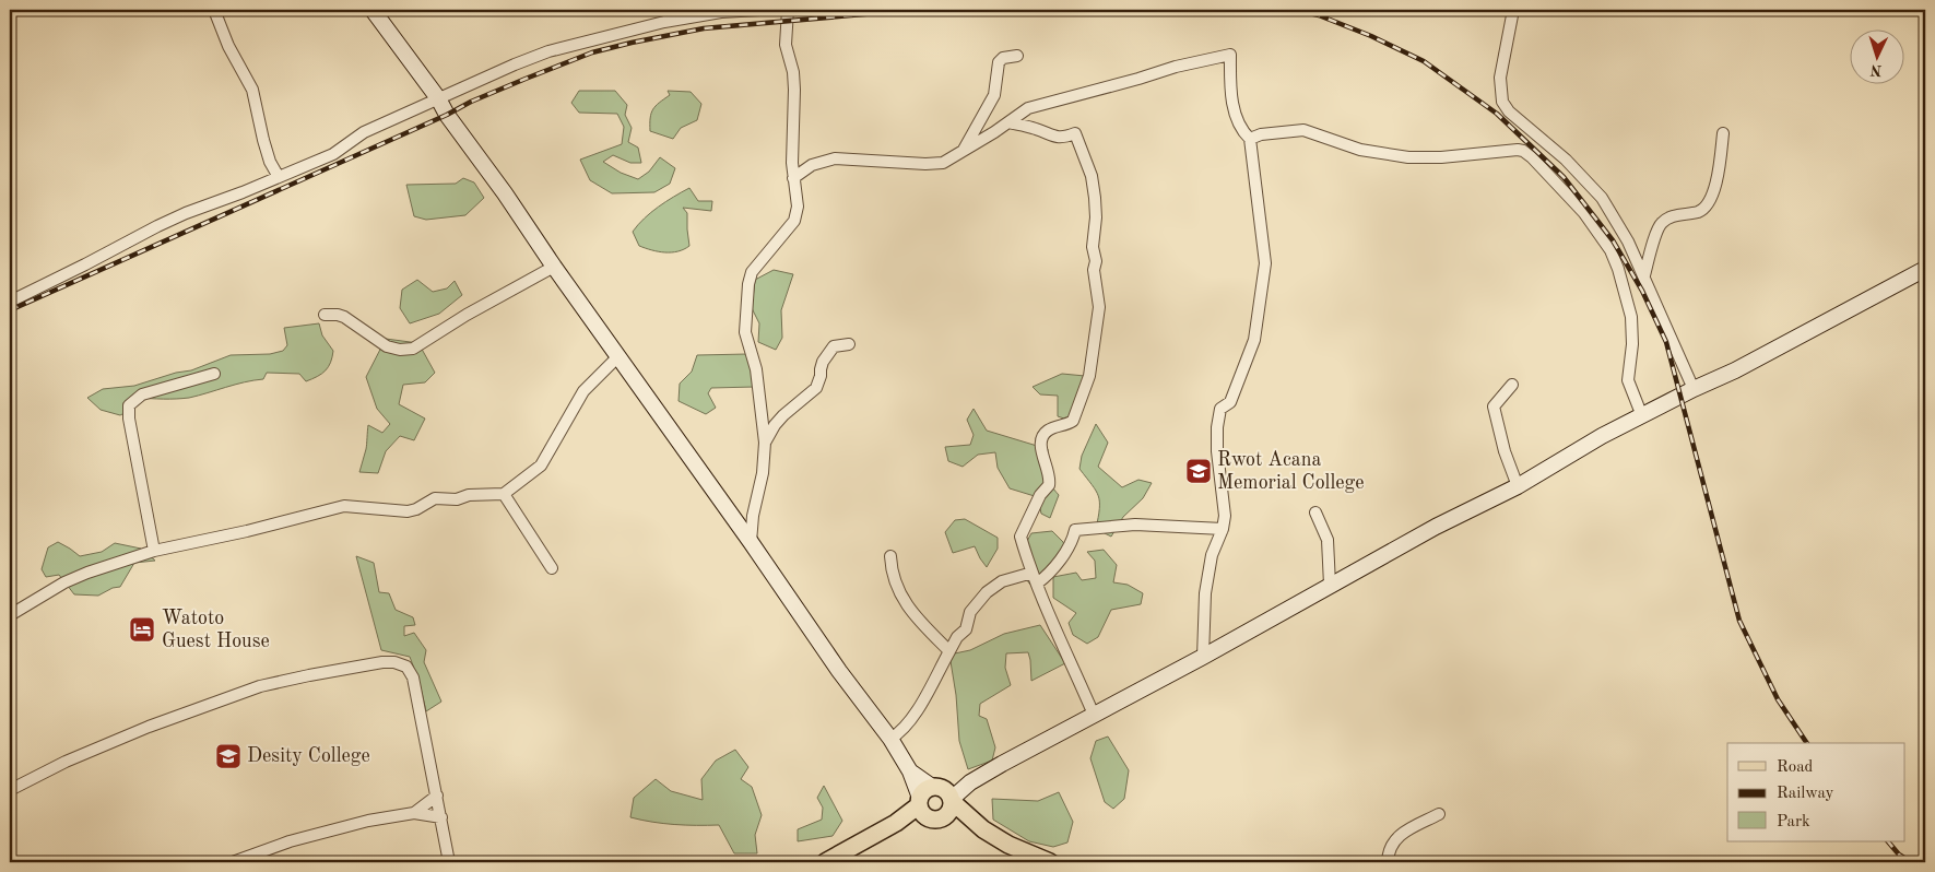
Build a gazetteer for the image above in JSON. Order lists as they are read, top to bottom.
{
  "places": {
    "school or university": ["Rwot Acana Memorial College", "Desity College"],
    "hotel": ["Watoto Guest House"]
  },
  "legend": ["Road", "Railway", "Park"],
  "north": "bottom"
}
